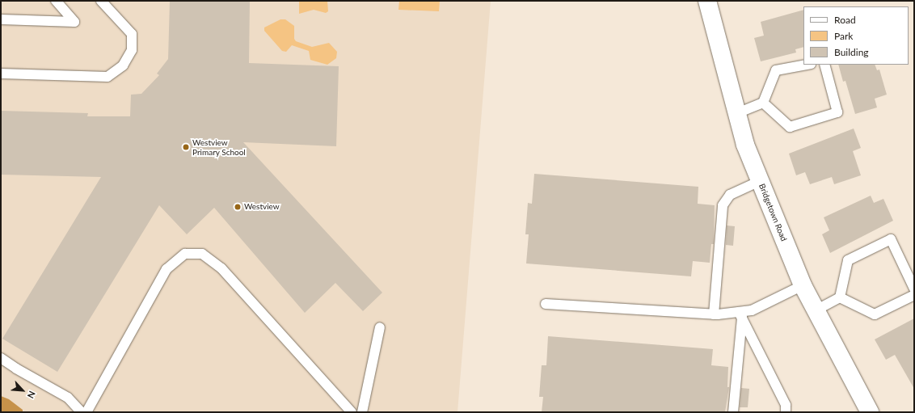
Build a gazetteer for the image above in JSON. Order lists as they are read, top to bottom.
{
  "streets": {
    "street": ["Bridgetown Road"]
  },
  "places": ["Westview Primary School", "Westview"],
  "legend": ["Road", "Park", "Building"],
  "north": "bottom right"
}
